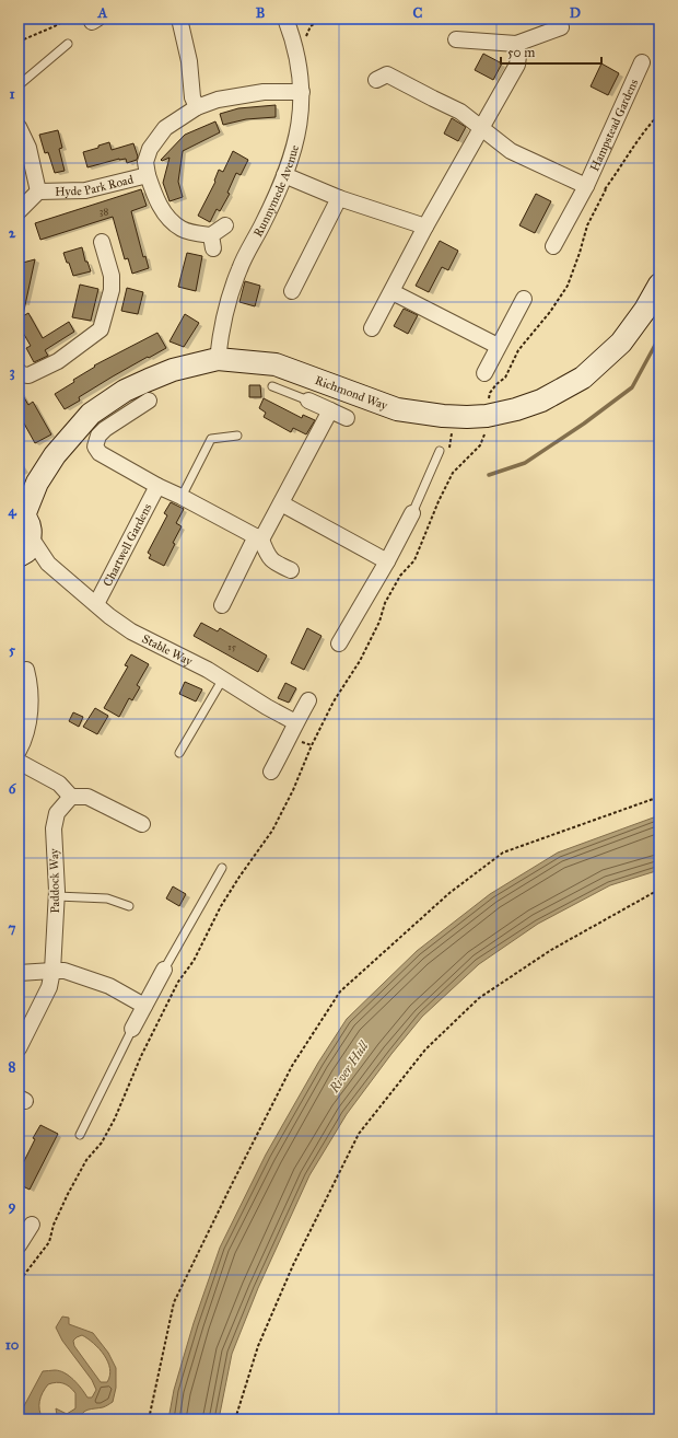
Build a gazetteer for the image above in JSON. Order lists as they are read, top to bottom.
{
  "streets": {
    "street": [
      "Hampstead Gardens",
      "Hyde Park Road",
      "Runnymede Avenue",
      "Richmond Way",
      "Chartwell Gardens",
      "Stable Way",
      "Paddock Way"
    ]
  },
  "crossings": [
    ["Hyde Park Road", "Runnymede Avenue"],
    ["Runnymede Avenue", "Richmond Way"],
    ["Chartwell Gardens", "Stable Way"]
  ],
  "water": ["River Hull"],
  "house_numbers": ["38", "15"],
  "scale_bar": "50 m",
  "grid": {
    "columns": [
      "A",
      "B",
      "C",
      "D"
    ],
    "rows": [
      "1",
      "2",
      "3",
      "4",
      "5",
      "6",
      "7",
      "8",
      "9",
      "10"
    ]
  }
}
